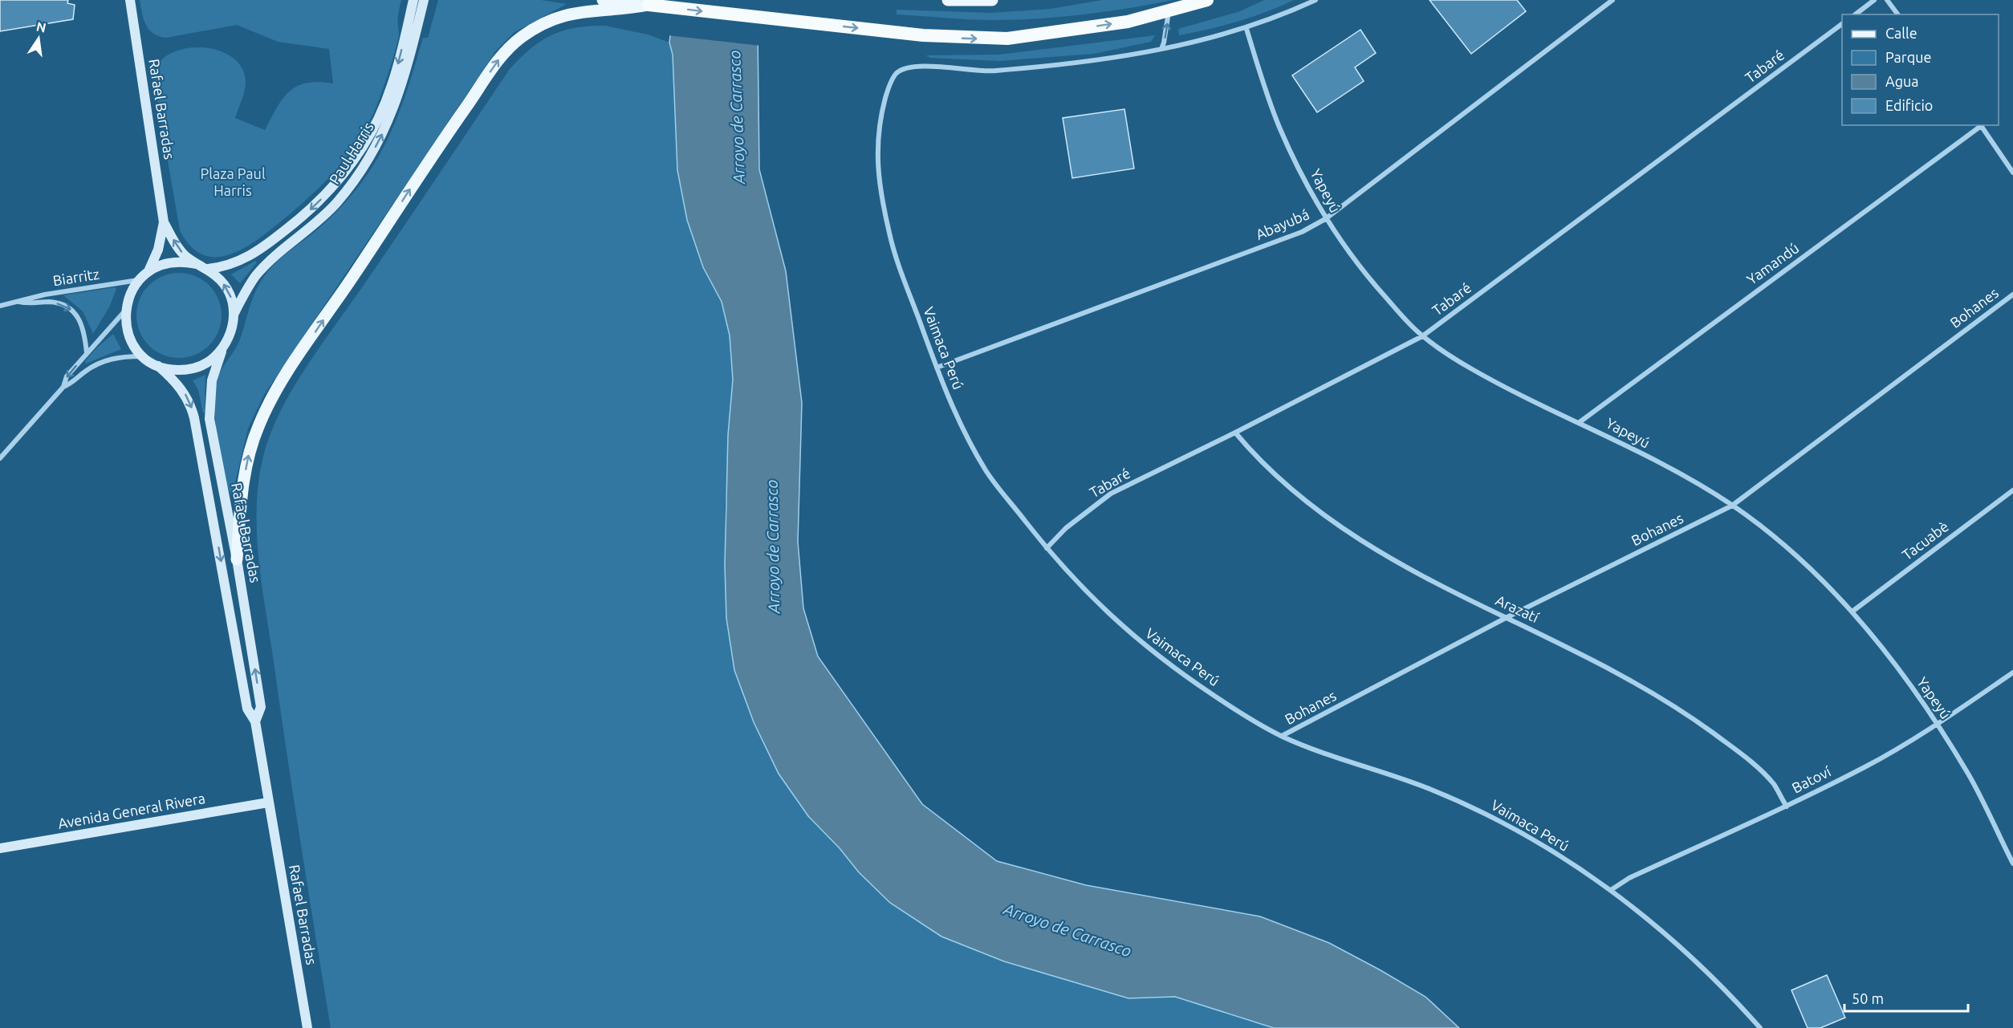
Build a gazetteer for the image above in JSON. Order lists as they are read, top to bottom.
{
  "streets": {
    "main road": ["Rafael Barradas", "Paul Harris", "Avenida General Rivera"],
    "street": [
      "Tabaré",
      "Yapeyú",
      "Abayubá",
      "Yamandú",
      "Biarritz",
      "Bohanes",
      "Vaimaca Perú",
      "Tacuabè",
      "Arazatí",
      "Batoví"
    ]
  },
  "crossings": [
    ["Tabaré", "Yapeyú"],
    ["Tabaré", "Vaimaca Perú"],
    ["Tabaré", "Arazatí"],
    ["Rafael Barradas", "Paul Harris"],
    ["Rafael Barradas", "Biarritz"],
    ["Rafael Barradas", "Avenida General Rivera"],
    ["Paul Harris", "Biarritz"],
    ["Yapeyú", "Abayubá"],
    ["Yapeyú", "Yamandú"],
    ["Yapeyú", "Bohanes"],
    ["Yapeyú", "Tacuabè"],
    ["Yapeyú", "Batoví"],
    ["Abayubá", "Vaimaca Perú"],
    ["Bohanes", "Vaimaca Perú"],
    ["Bohanes", "Arazatí"],
    ["Vaimaca Perú", "Batoví"],
    ["Arazatí", "Batoví"]
  ],
  "one_way": ["Biarritz"],
  "water": ["Arroyo de Carrasco"],
  "parks": ["Plaza Paul Harris"],
  "legend": [
    "Calle",
    "Parque",
    "Agua",
    "Edificio"
  ],
  "scale_bar": "50 m",
  "north": "top"
}
